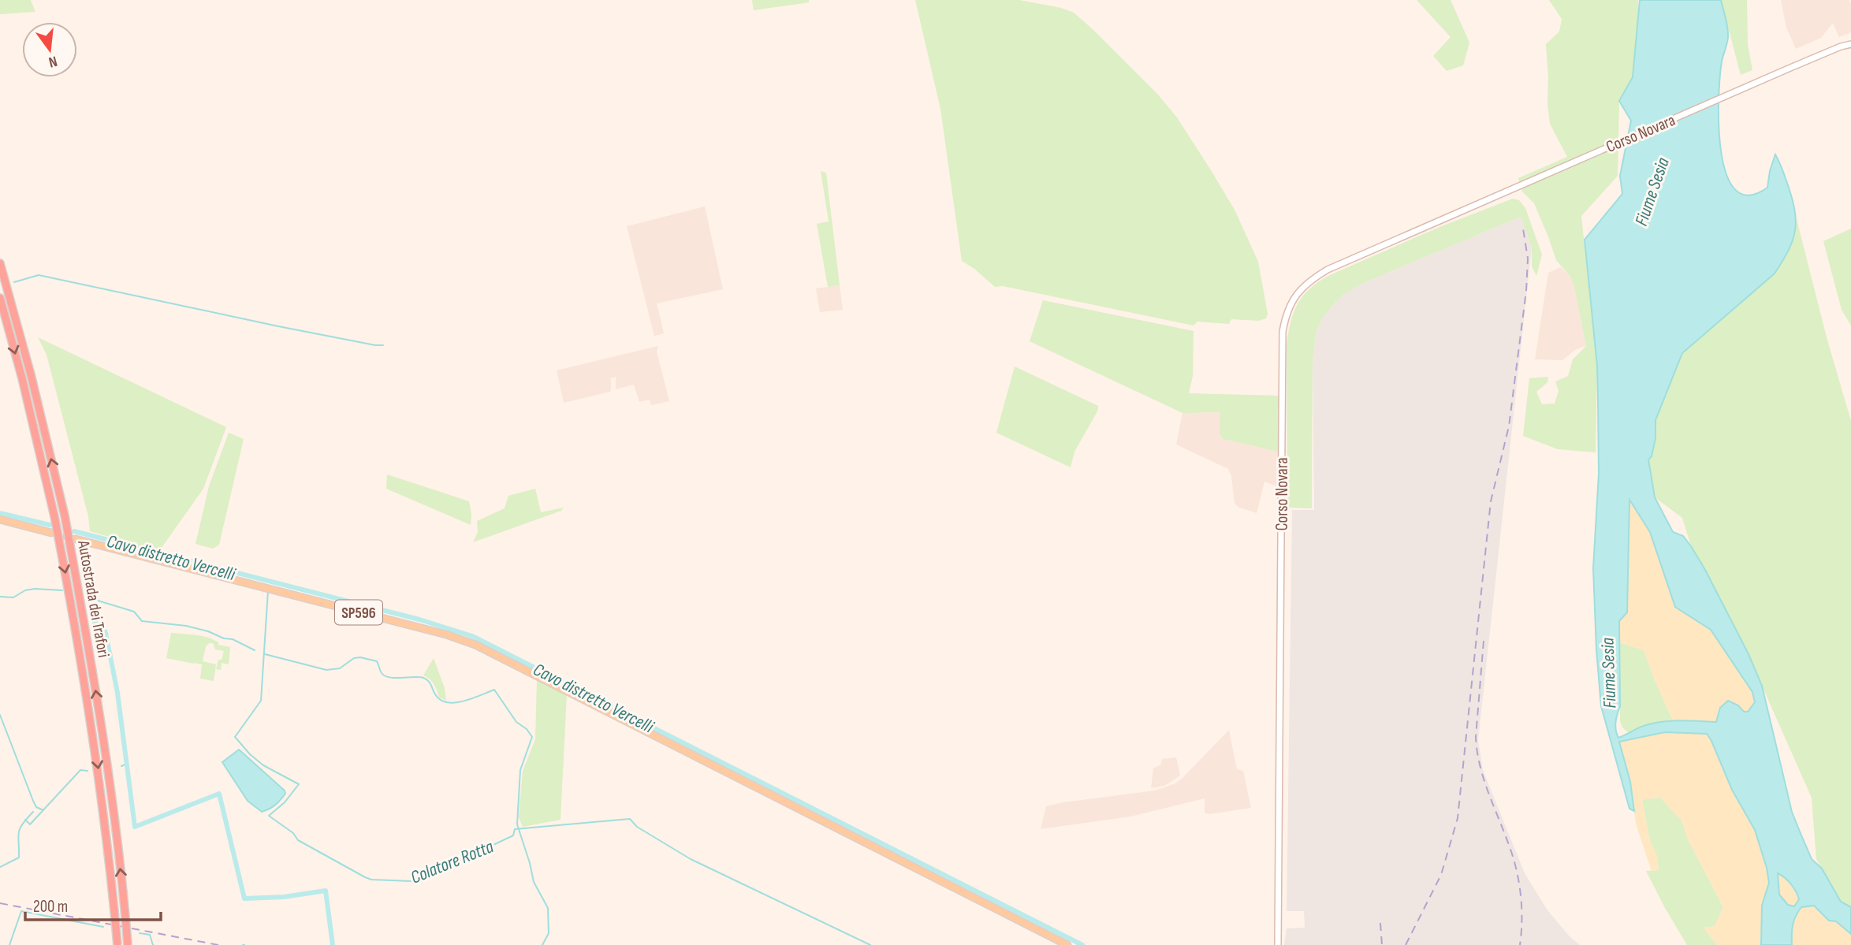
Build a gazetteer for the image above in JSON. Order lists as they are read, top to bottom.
{
  "streets": {
    "highway": ["Autostrada dei Trafori"],
    "main road": ["Corso Novara", "SP596"]
  },
  "water": ["Fiume Sesia", "Cavo distretto Vercelli", "Colatore Rotta"],
  "scale_bar": "200 m",
  "north": "bottom"
}
